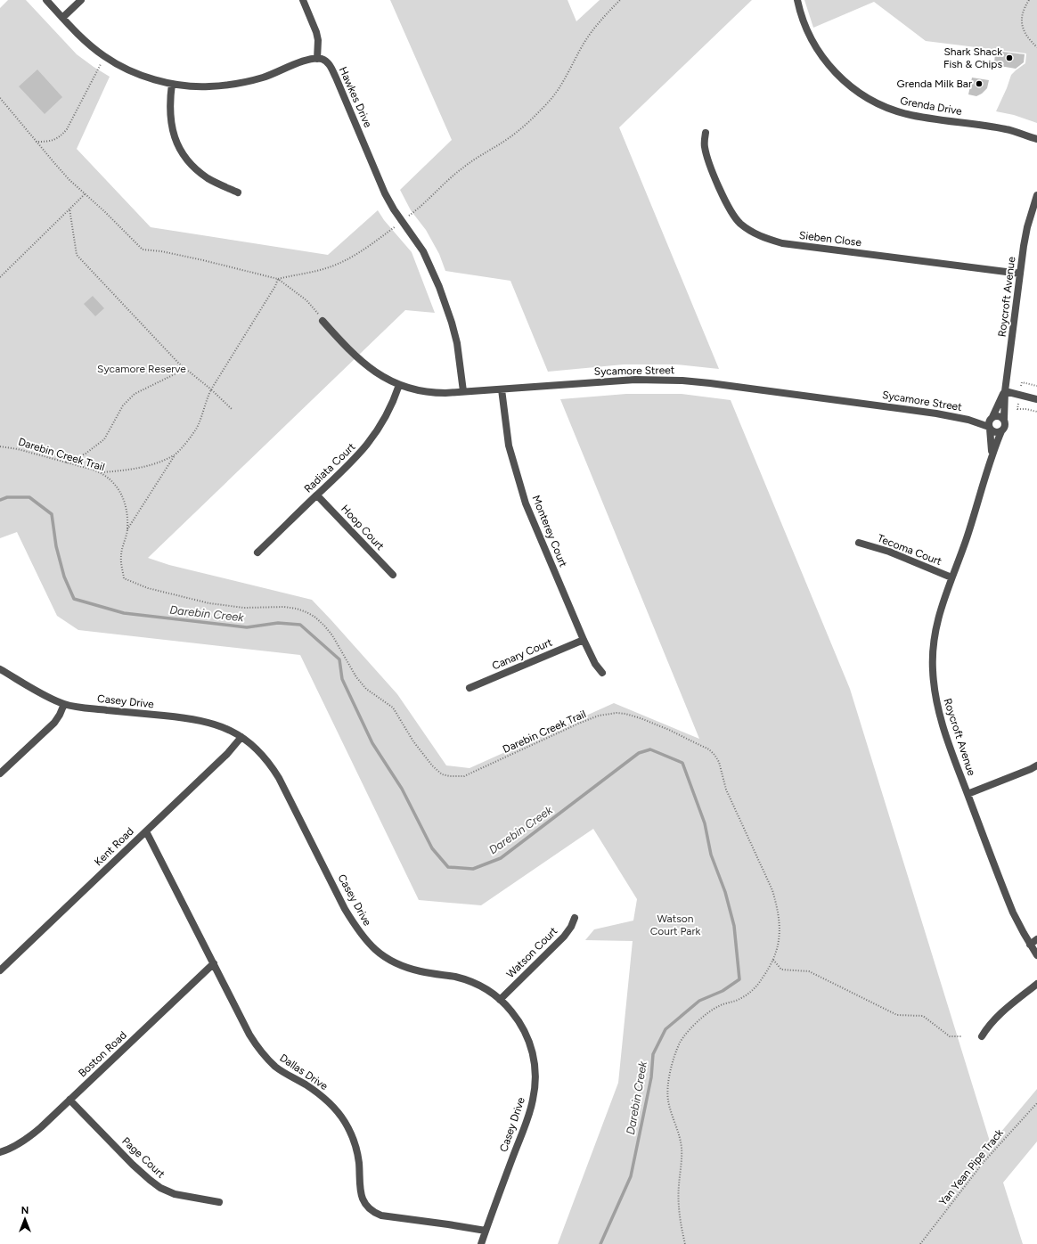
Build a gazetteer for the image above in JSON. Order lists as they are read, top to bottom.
{
  "streets": {
    "street": [
      "Hawkes Drive",
      "Grenda Drive",
      "Sieben Close",
      "Roycroft Avenue",
      "Sycamore Street",
      "Radiata Court",
      "Hoop Court",
      "Monterey Court",
      "Tecoma Court",
      "Canary Court",
      "Casey Drive",
      "Kent Road",
      "Watson Court",
      "Boston Road",
      "Dallas Drive",
      "Page Court"
    ],
    "path": ["Darebin Creek Trail", "Yan Yean Pipe Track"]
  },
  "crossings": [
    ["Hawkes Drive", "Sycamore Street"],
    ["Sieben Close", "Roycroft Avenue"],
    ["Roycroft Avenue", "Sycamore Street"],
    ["Roycroft Avenue", "Tecoma Court"],
    ["Sycamore Street", "Radiata Court"],
    ["Sycamore Street", "Monterey Court"],
    ["Radiata Court", "Hoop Court"],
    ["Monterey Court", "Canary Court"],
    ["Casey Drive", "Kent Road"],
    ["Casey Drive", "Watson Court"],
    ["Casey Drive", "Dallas Drive"],
    ["Kent Road", "Dallas Drive"],
    ["Boston Road", "Dallas Drive"],
    ["Boston Road", "Page Court"]
  ],
  "water": ["Darebin Creek"],
  "parks": ["Sycamore Reserve", "Watson Court Park"],
  "places": ["Shark Shack Fish & Chips", "Grenda Milk Bar"],
  "north": "top"
}
